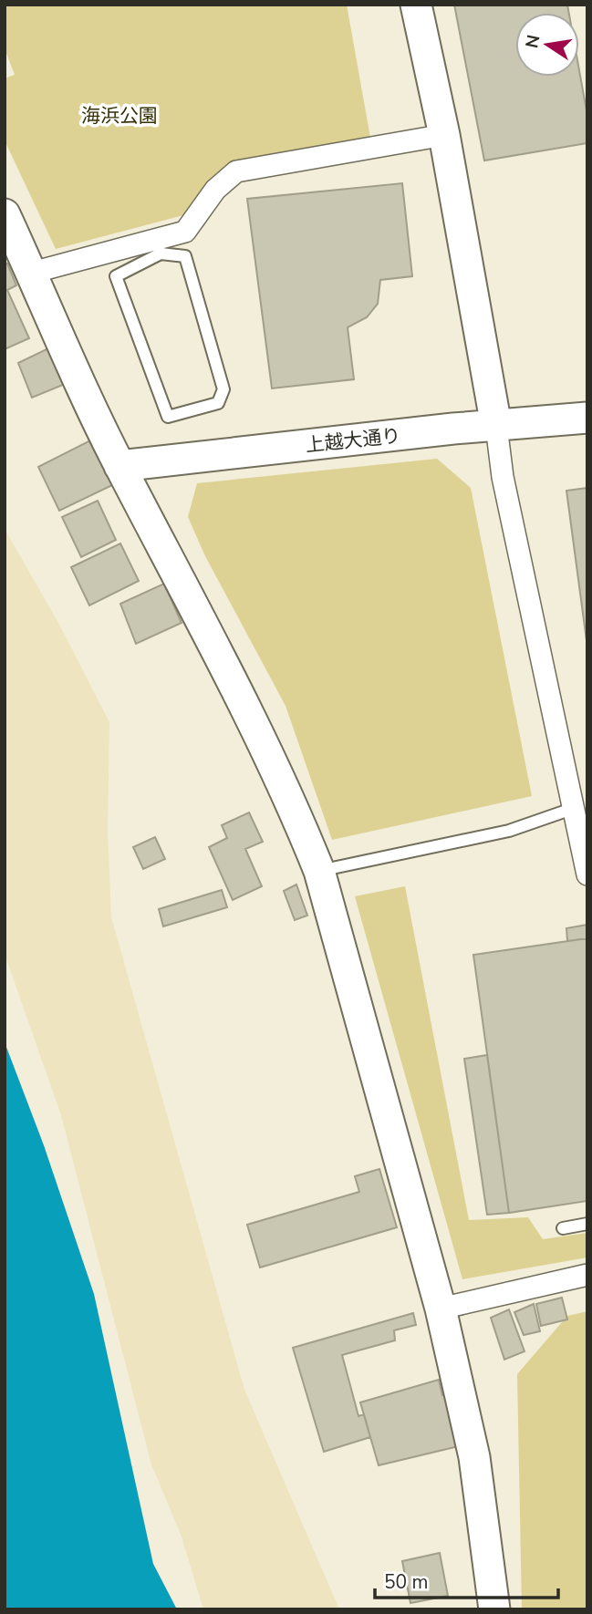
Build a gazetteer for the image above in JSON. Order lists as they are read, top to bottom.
{
  "streets": {
    "street": ["上越大通り"]
  },
  "parks": ["海浜公園"],
  "scale_bar": "50 m",
  "north": "left"
}
